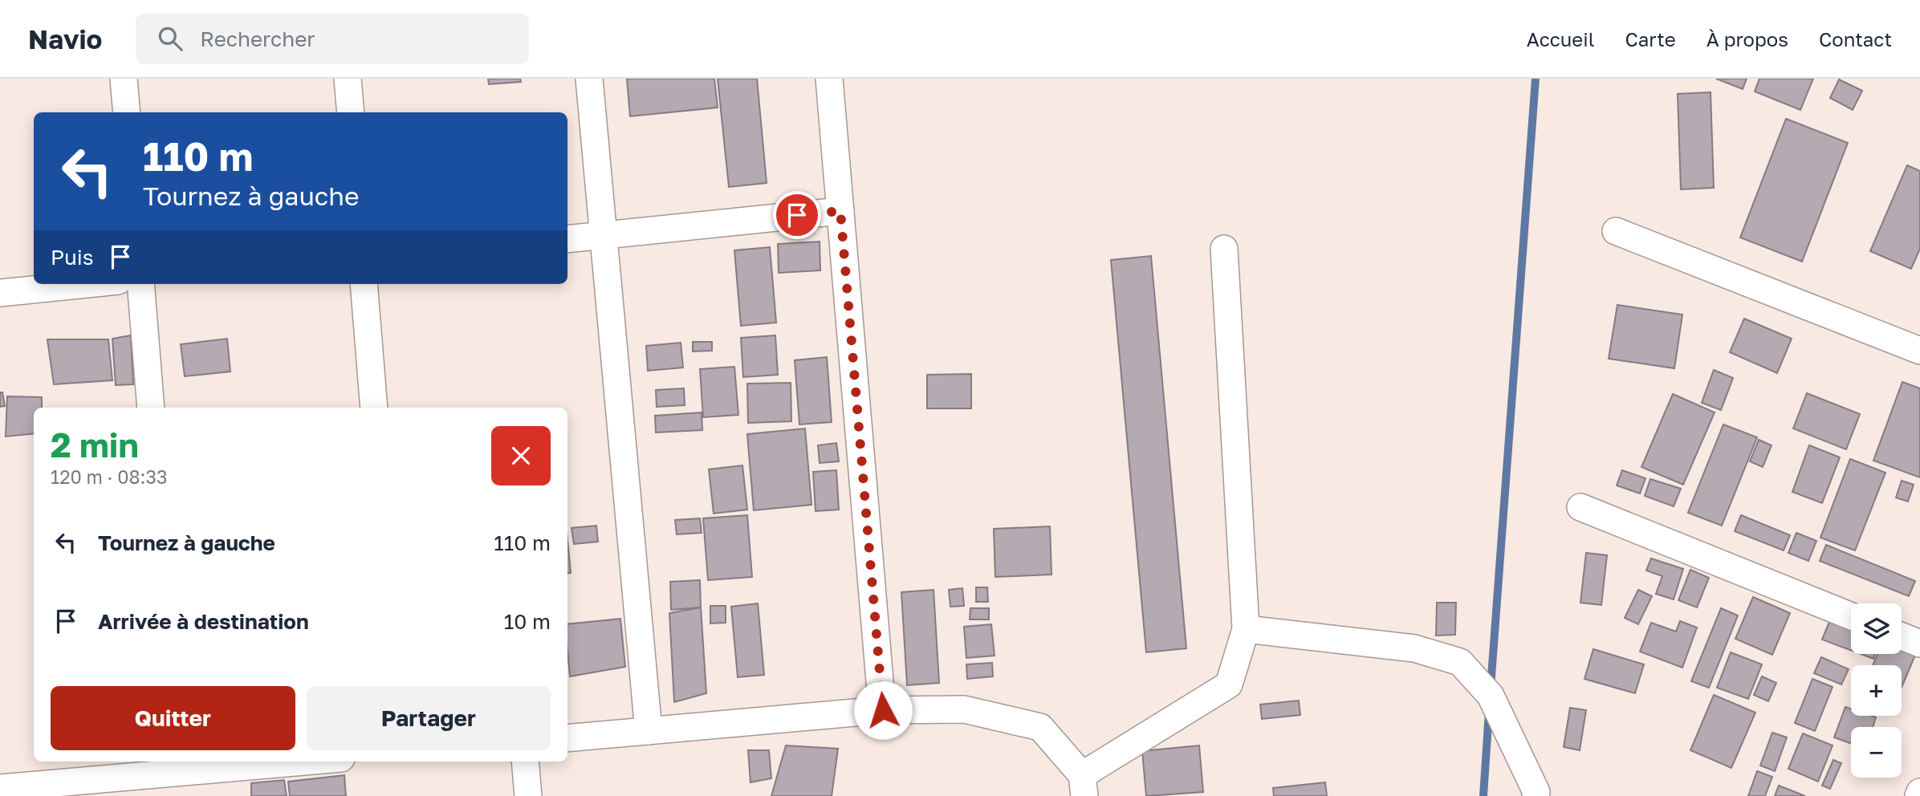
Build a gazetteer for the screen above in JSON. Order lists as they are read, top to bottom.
{
  "page": {
    "header": "Navio",
    "search": "Rechercher",
    "nav": [
      "Accueil",
      "Carte",
      "À propos",
      "Contact"
    ],
    "turn": ["110 m", "Tournez à gauche"],
    "then": "Puis",
    "heading": ["2 min", "120 m · 08:33"],
    "list": [
      {
        "name": "Tournez à gauche",
        "value": "110 m"
      },
      {
        "name": "Arrivée à destination",
        "value": "10 m"
      }
    ],
    "map_buttons": ["+", "−"],
    "buttons": ["Quitter", "Partager"]
  }
}
